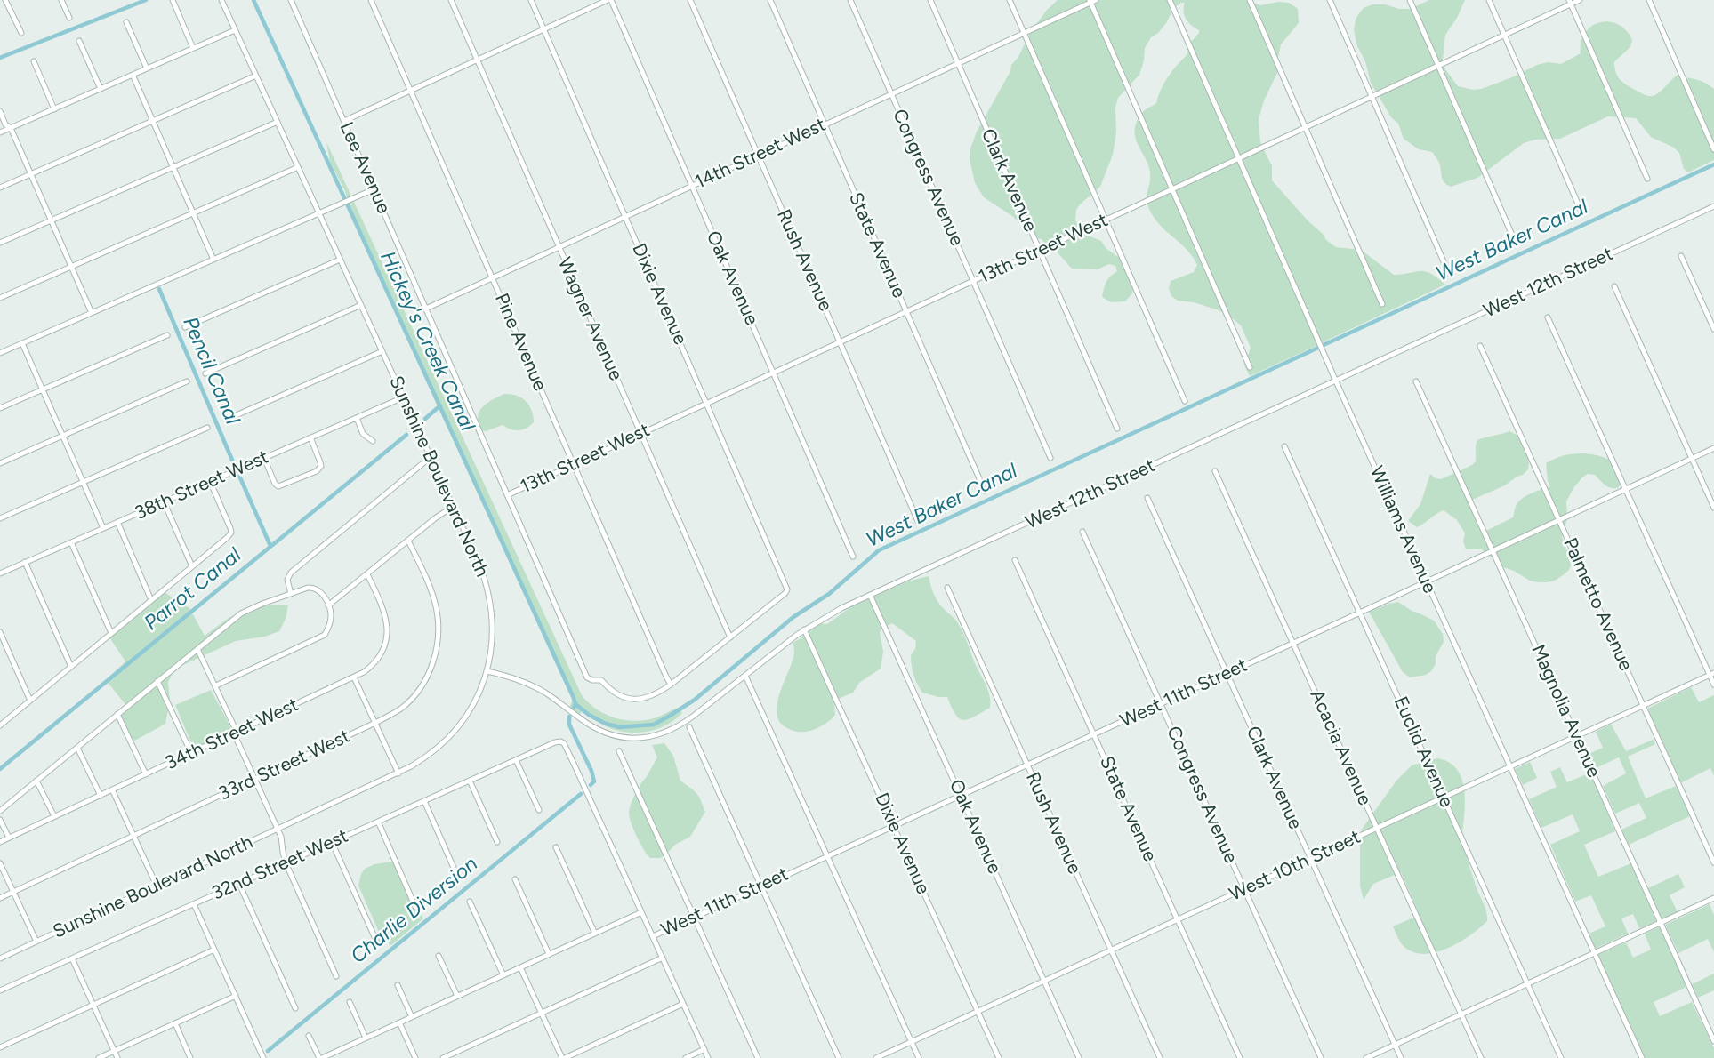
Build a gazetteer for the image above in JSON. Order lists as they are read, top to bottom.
{
  "streets": {
    "street": [
      "14th Street West",
      "Lee Avenue",
      "Congress Avenue",
      "Clark Avenue",
      "State Avenue",
      "13th Street West",
      "Rush Avenue",
      "Oak Avenue",
      "West 12th Street",
      "Dixie Avenue",
      "Wagner Avenue",
      "Pine Avenue",
      "Sunshine Boulevard North",
      "38th Street West",
      "Williams Avenue",
      "Palmetto Avenue",
      "West 11th Street",
      "Magnolia Avenue",
      "34th Street West",
      "Acacia Avenue",
      "Euclid Avenue",
      "33rd Street West",
      "32nd Street West",
      "West 10th Street"
    ]
  },
  "crossings": [
    ["14th Street West", "Lee Avenue"],
    ["14th Street West", "Congress Avenue"],
    ["14th Street West", "Clark Avenue"],
    ["14th Street West", "State Avenue"],
    ["14th Street West", "Rush Avenue"],
    ["14th Street West", "Oak Avenue"],
    ["14th Street West", "Dixie Avenue"],
    ["14th Street West", "Wagner Avenue"],
    ["14th Street West", "Pine Avenue"],
    ["Lee Avenue", "13th Street West"],
    ["Lee Avenue", "Pine Avenue"],
    ["Congress Avenue", "13th Street West"],
    ["Congress Avenue", "West 11th Street"],
    ["Congress Avenue", "West 10th Street"],
    ["Clark Avenue", "13th Street West"],
    ["Clark Avenue", "West 11th Street"],
    ["Clark Avenue", "West 10th Street"],
    ["State Avenue", "13th Street West"],
    ["State Avenue", "West 11th Street"],
    ["State Avenue", "West 10th Street"],
    ["13th Street West", "Rush Avenue"],
    ["13th Street West", "Oak Avenue"],
    ["13th Street West", "Dixie Avenue"],
    ["13th Street West", "Wagner Avenue"],
    ["13th Street West", "Pine Avenue"],
    ["13th Street West", "Williams Avenue"],
    ["Rush Avenue", "West 11th Street"],
    ["Rush Avenue", "West 10th Street"],
    ["Oak Avenue", "West 12th Street"],
    ["Oak Avenue", "West 11th Street"],
    ["Oak Avenue", "West 10th Street"],
    ["West 12th Street", "Dixie Avenue"],
    ["West 12th Street", "Sunshine Boulevard North"],
    ["West 12th Street", "Williams Avenue"],
    ["Dixie Avenue", "Wagner Avenue"],
    ["Dixie Avenue", "West 11th Street"],
    ["Dixie Avenue", "West 10th Street"],
    ["Sunshine Boulevard North", "38th Street West"],
    ["Williams Avenue", "West 11th Street"],
    ["Williams Avenue", "West 10th Street"],
    ["Palmetto Avenue", "West 11th Street"],
    ["Palmetto Avenue", "West 10th Street"],
    ["West 11th Street", "Magnolia Avenue"],
    ["West 11th Street", "Acacia Avenue"],
    ["West 11th Street", "Euclid Avenue"],
    ["Magnolia Avenue", "West 10th Street"],
    ["Acacia Avenue", "West 10th Street"],
    ["Euclid Avenue", "West 10th Street"]
  ],
  "water": [
    "West Baker Canal",
    "Hickey's Creek Canal",
    "Pencil Canal",
    "Parrot Canal",
    "Charlie Diversion"
  ]
}
